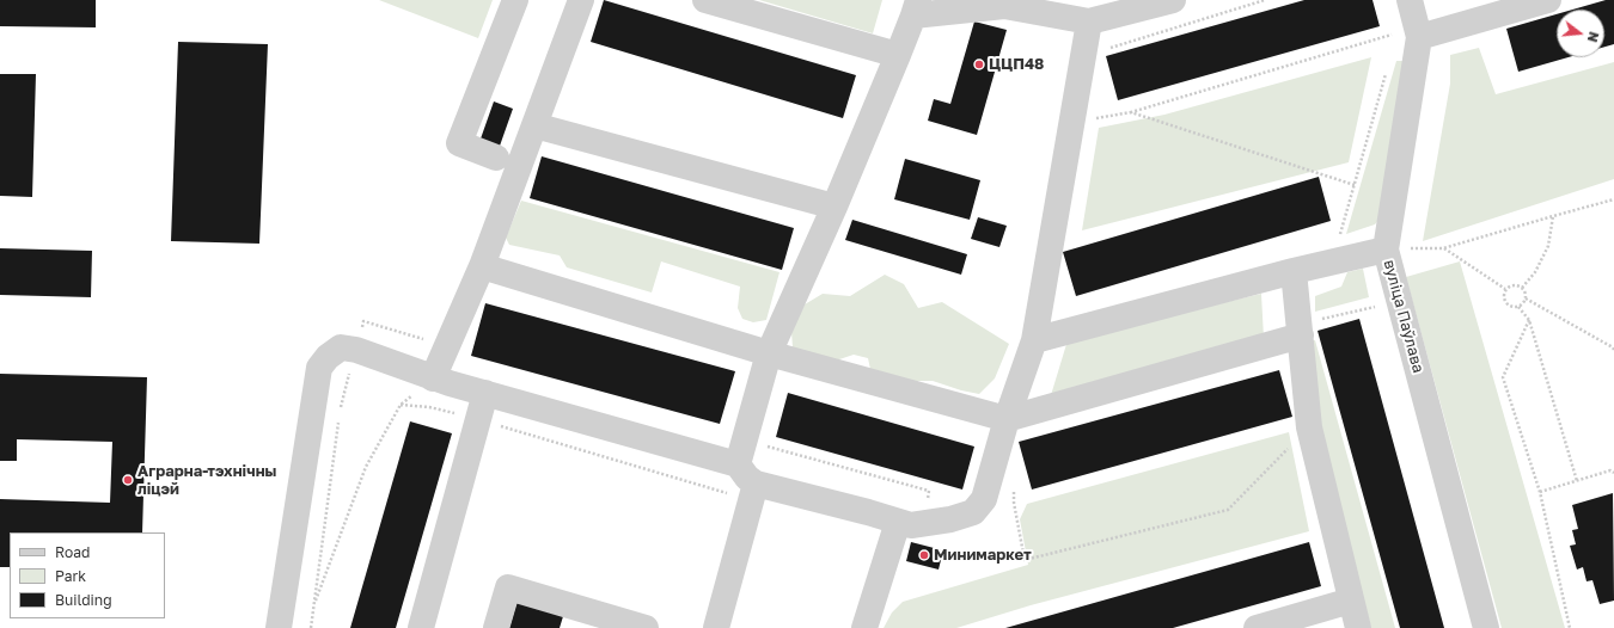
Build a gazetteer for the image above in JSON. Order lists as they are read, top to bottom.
{
  "streets": {
    "street": ["вуліца Паўлава"]
  },
  "places": ["ЦЦП48", "Аграрна-тэхнічны ліцэй", "Минимаркет"],
  "legend": ["Road", "Park", "Building"],
  "north": "right"
}
